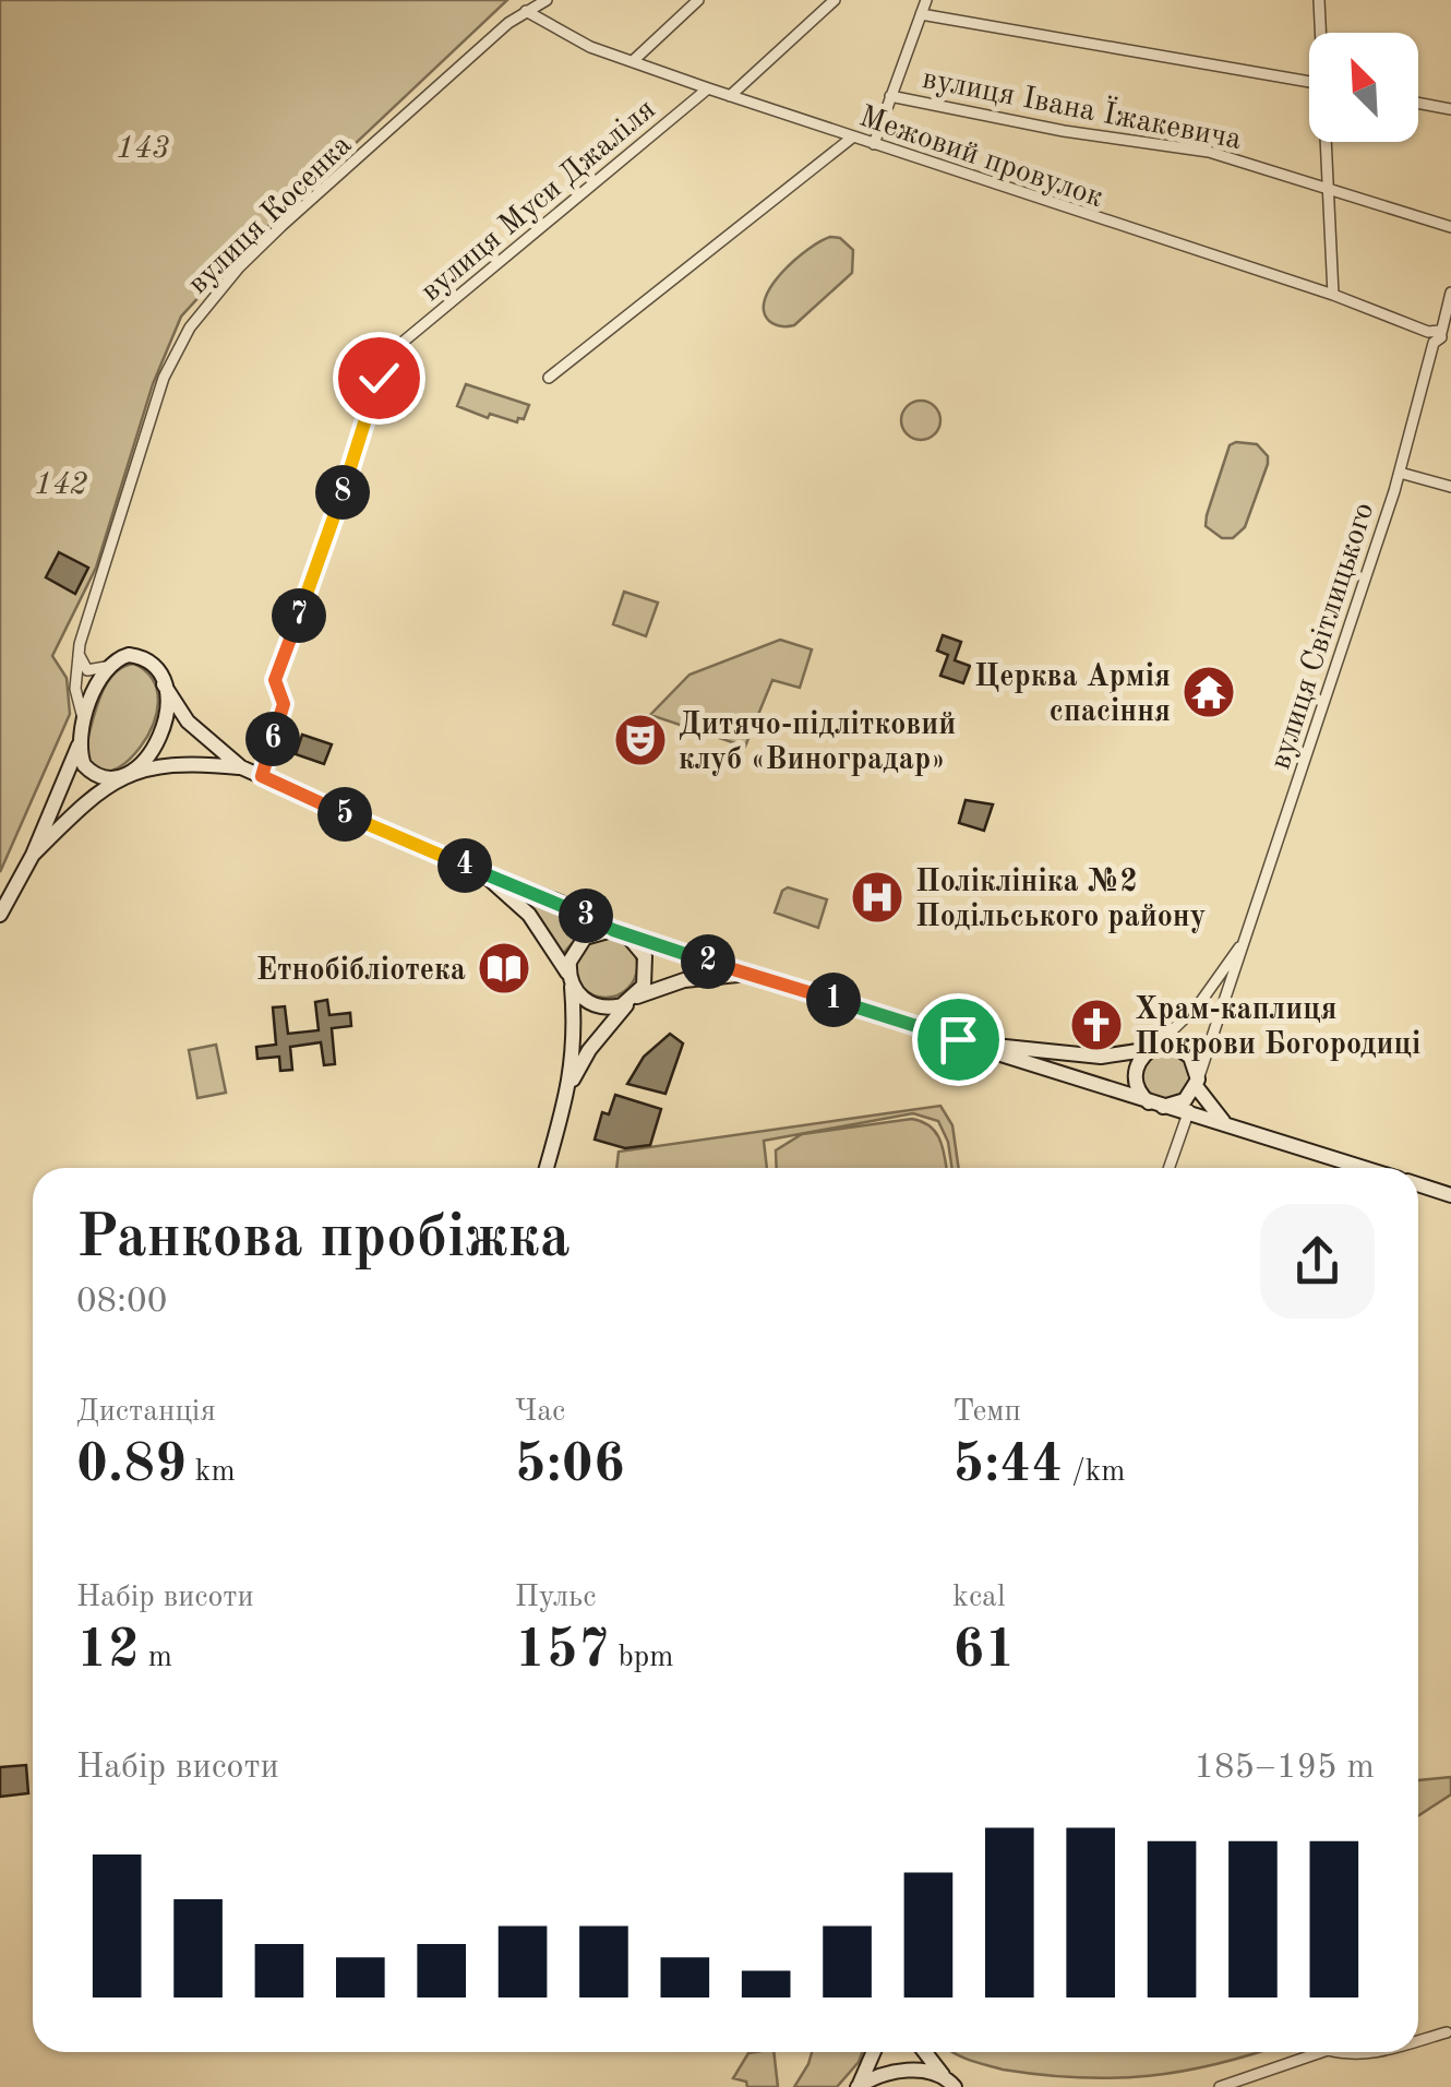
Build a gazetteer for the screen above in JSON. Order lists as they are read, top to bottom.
{
  "streets": {
    "street": [
      "вулиця Івана Їжакевича",
      "Межовий провулок",
      "вулиця Муси Джаліля",
      "вулиця Косенка",
      "вулиця Світлицького"
    ]
  },
  "crossings": [
    ["Межовий провулок", "вулиця Муси Джаліля"],
    ["Межовий провулок", "вулиця Косенка"],
    ["Межовий провулок", "вулиця Світлицького"]
  ],
  "parks": ["143", "142"],
  "places": {
    "temple": ["Церква Армія спасіння"],
    "theatre": ["Дитячо-підлітковий клуб «Виноградар»"],
    "hospital": ["Поліклініка №2 Подільського району"],
    "library": ["Етнобібліотека"],
    "church": ["Храм-каплиця Покрови Богородиці"]
  },
  "north": "top left",
  "page": {
    "pins": [
      "8",
      "7",
      "6",
      "5",
      "4",
      "3",
      "2",
      "1"
    ],
    "heading": ["Ранкова пробіжка", "08:00"],
    "stats": [
      ["Дистанція", "0.89 km"],
      ["Час", "5:06"],
      ["Темп", "5:44 /km"],
      ["Набір висоти", "12 m"],
      ["Пульс", "157 bpm"],
      ["kcal", "61"]
    ],
    "chart": ["Набір висоти", "185–195 m"]
  }
}
